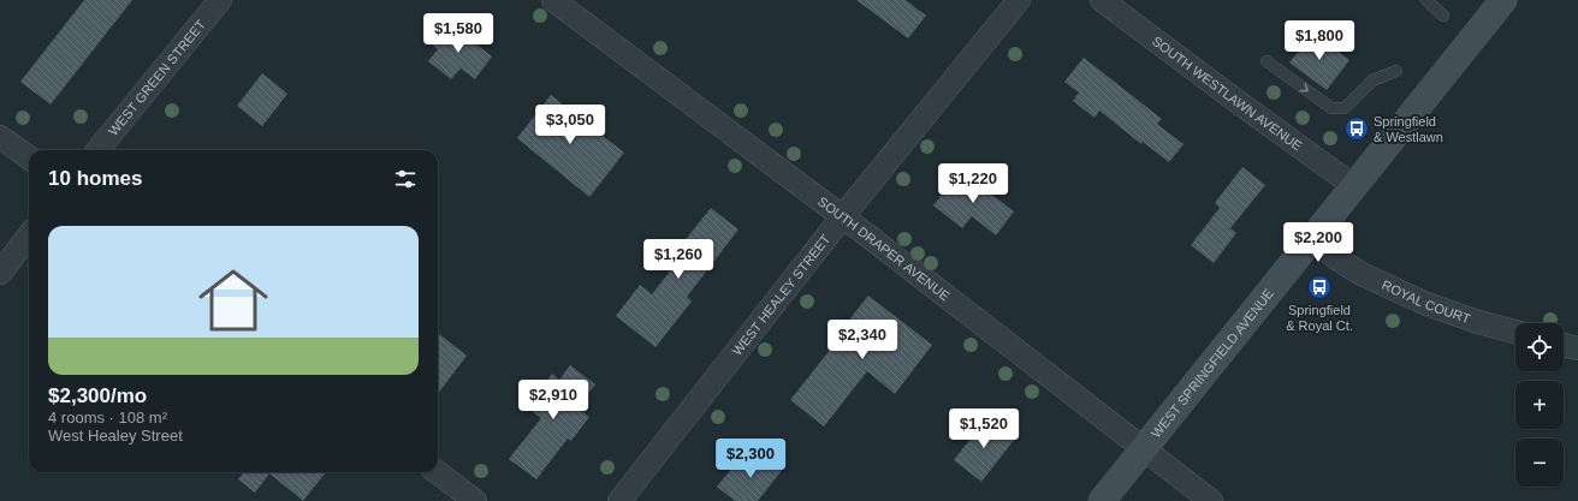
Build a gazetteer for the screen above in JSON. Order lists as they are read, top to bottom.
{
  "streets": {
    "main road": ["WEST SPRINGFIELD AVENUE"],
    "street": [
      "WEST GREEN STREET",
      "SOUTH WESTLAWN AVENUE",
      "SOUTH DRAPER AVENUE",
      "WEST HEALEY STREET",
      "ROYAL COURT"
    ]
  },
  "crossings": [
    ["SOUTH WESTLAWN AVENUE", "WEST SPRINGFIELD AVENUE"],
    ["SOUTH DRAPER AVENUE", "WEST HEALEY STREET"],
    ["SOUTH DRAPER AVENUE", "WEST SPRINGFIELD AVENUE"],
    ["ROYAL COURT", "WEST SPRINGFIELD AVENUE"]
  ],
  "places": {
    "bus stop": ["Springfield & Westlawn", "Springfield & Royal Ct."]
  },
  "page": {
    "price": [
      "$1,580",
      "$1,800",
      "$3,050",
      "$1,220",
      "$2,200",
      "$1,260",
      "$2,340",
      "$2,910",
      "$1,520",
      "$2,300"
    ],
    "heading": "10 homes",
    "list": [
      {
        "name": "$2,300/mo",
        "note": "4 rooms · 108 m² · West Healey Street"
      }
    ],
    "map_buttons": ["+", "−"]
  }
}
